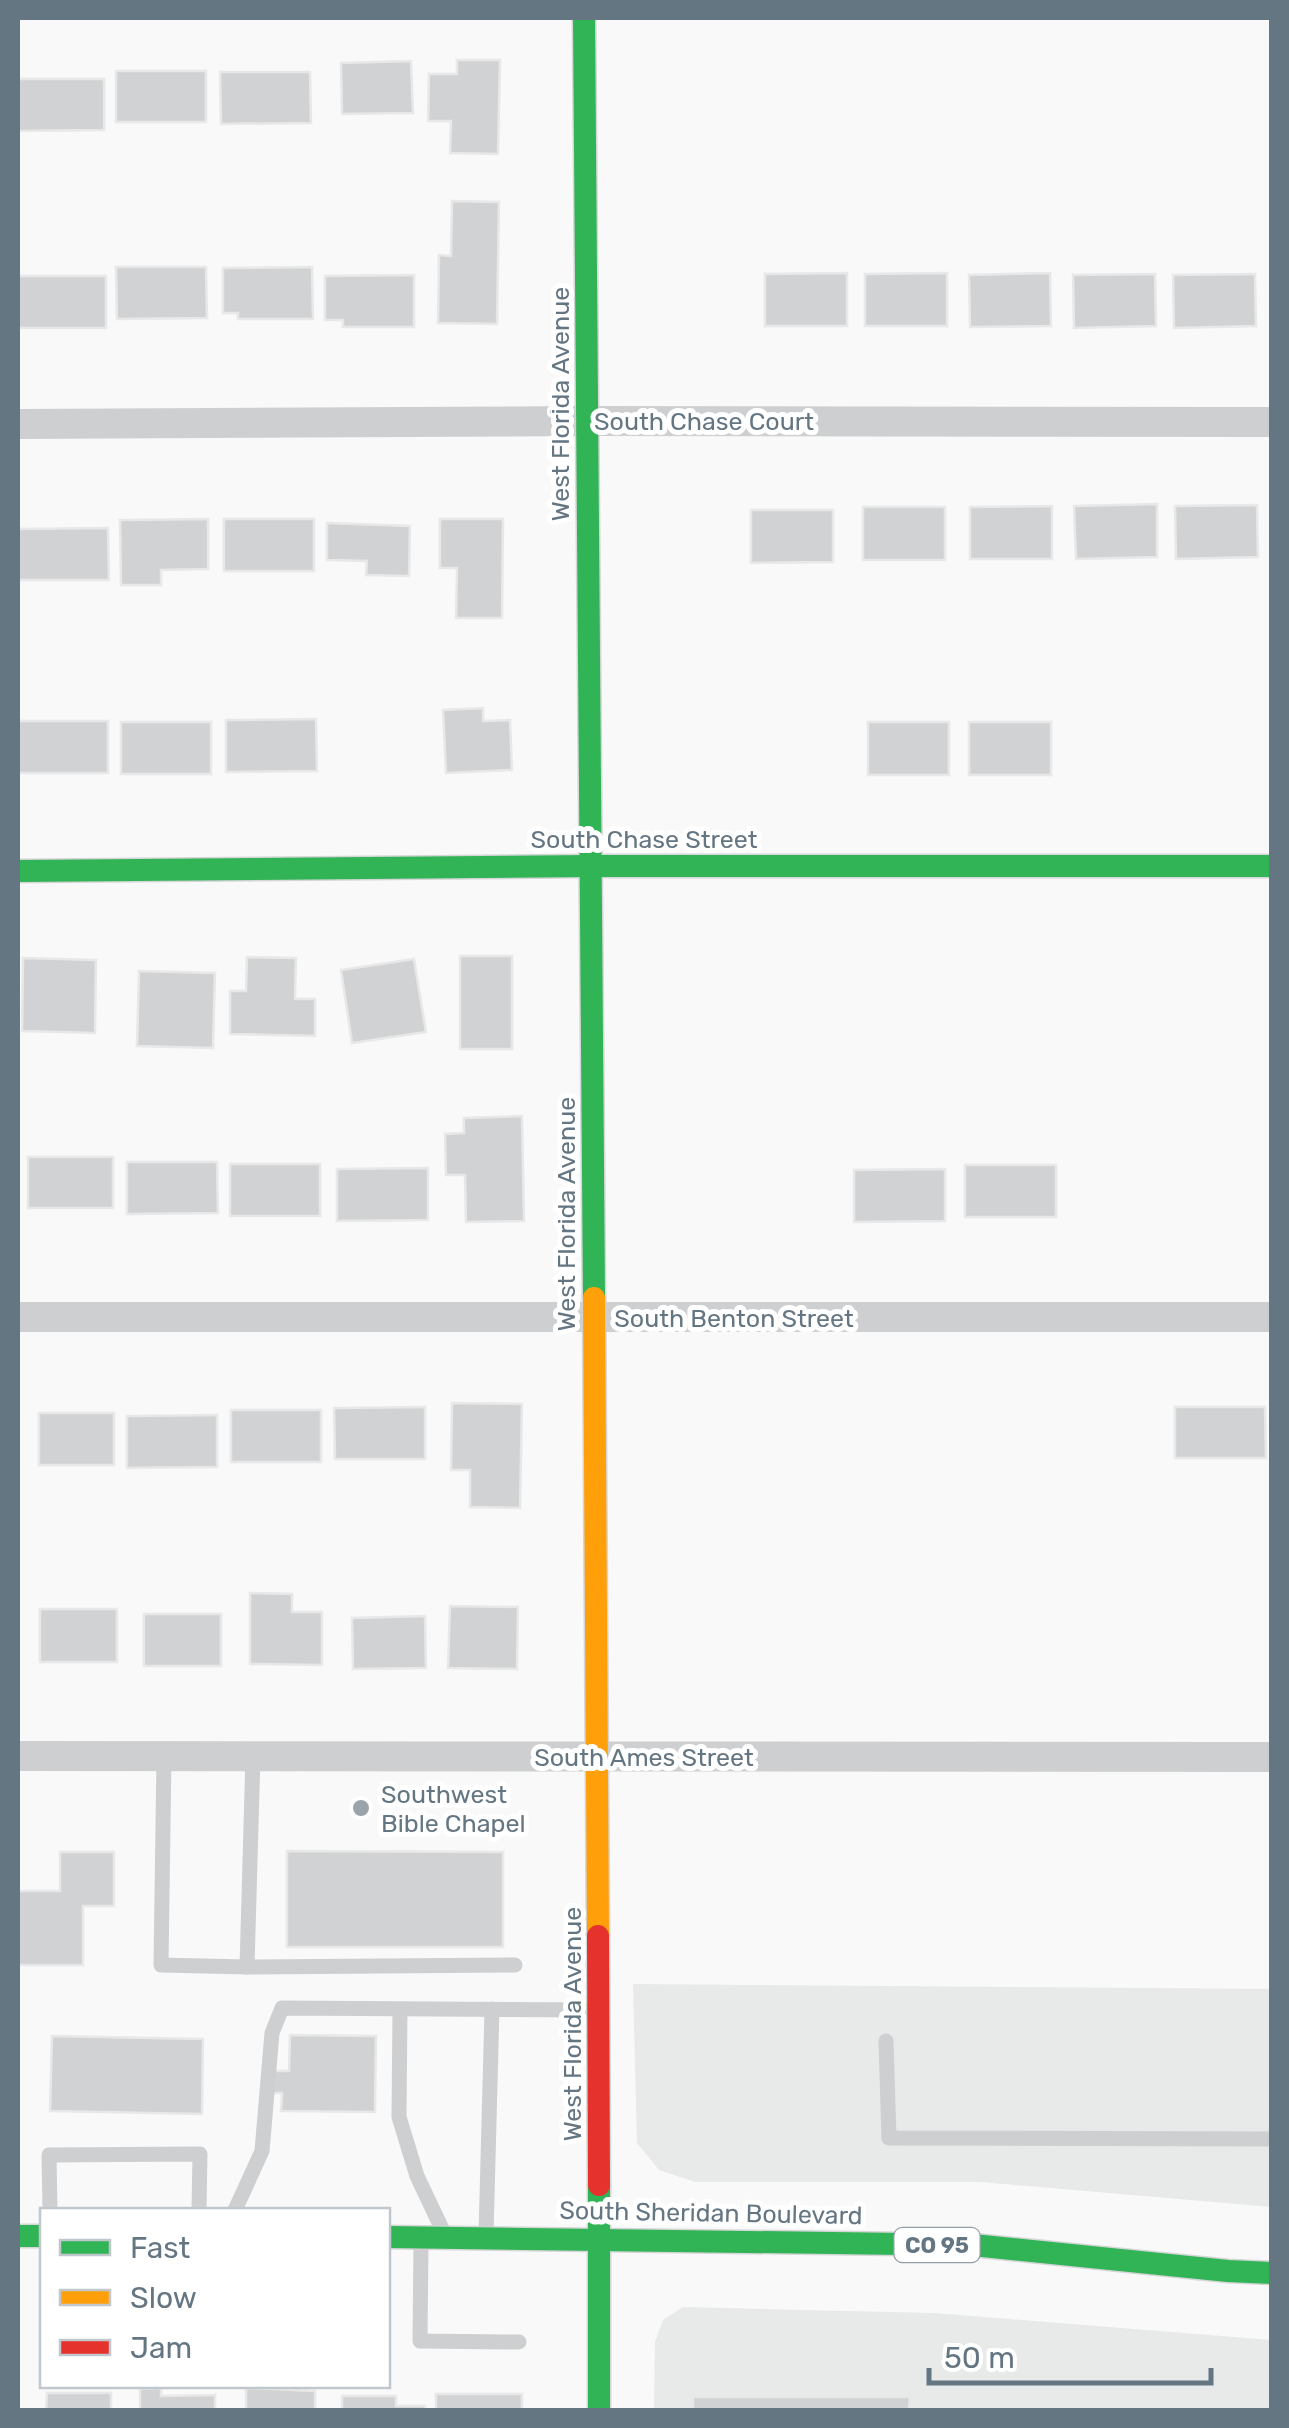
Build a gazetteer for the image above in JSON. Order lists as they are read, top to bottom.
{
  "streets": {
    "street": [
      "West Florida Avenue",
      "South Chase Court",
      "South Chase Street",
      "South Benton Street",
      "South Ames Street",
      "South Sheridan Boulevard",
      "CO 95"
    ]
  },
  "crossings": [
    ["West Florida Avenue", "South Chase Court"],
    ["West Florida Avenue", "South Chase Street"],
    ["West Florida Avenue", "South Benton Street"],
    ["West Florida Avenue", "South Ames Street"],
    ["West Florida Avenue", "South Sheridan Boulevard"]
  ],
  "places": ["Southwest Bible Chapel"],
  "legend": ["Fast", "Slow", "Jam"],
  "scale_bar": "50 m"
}
